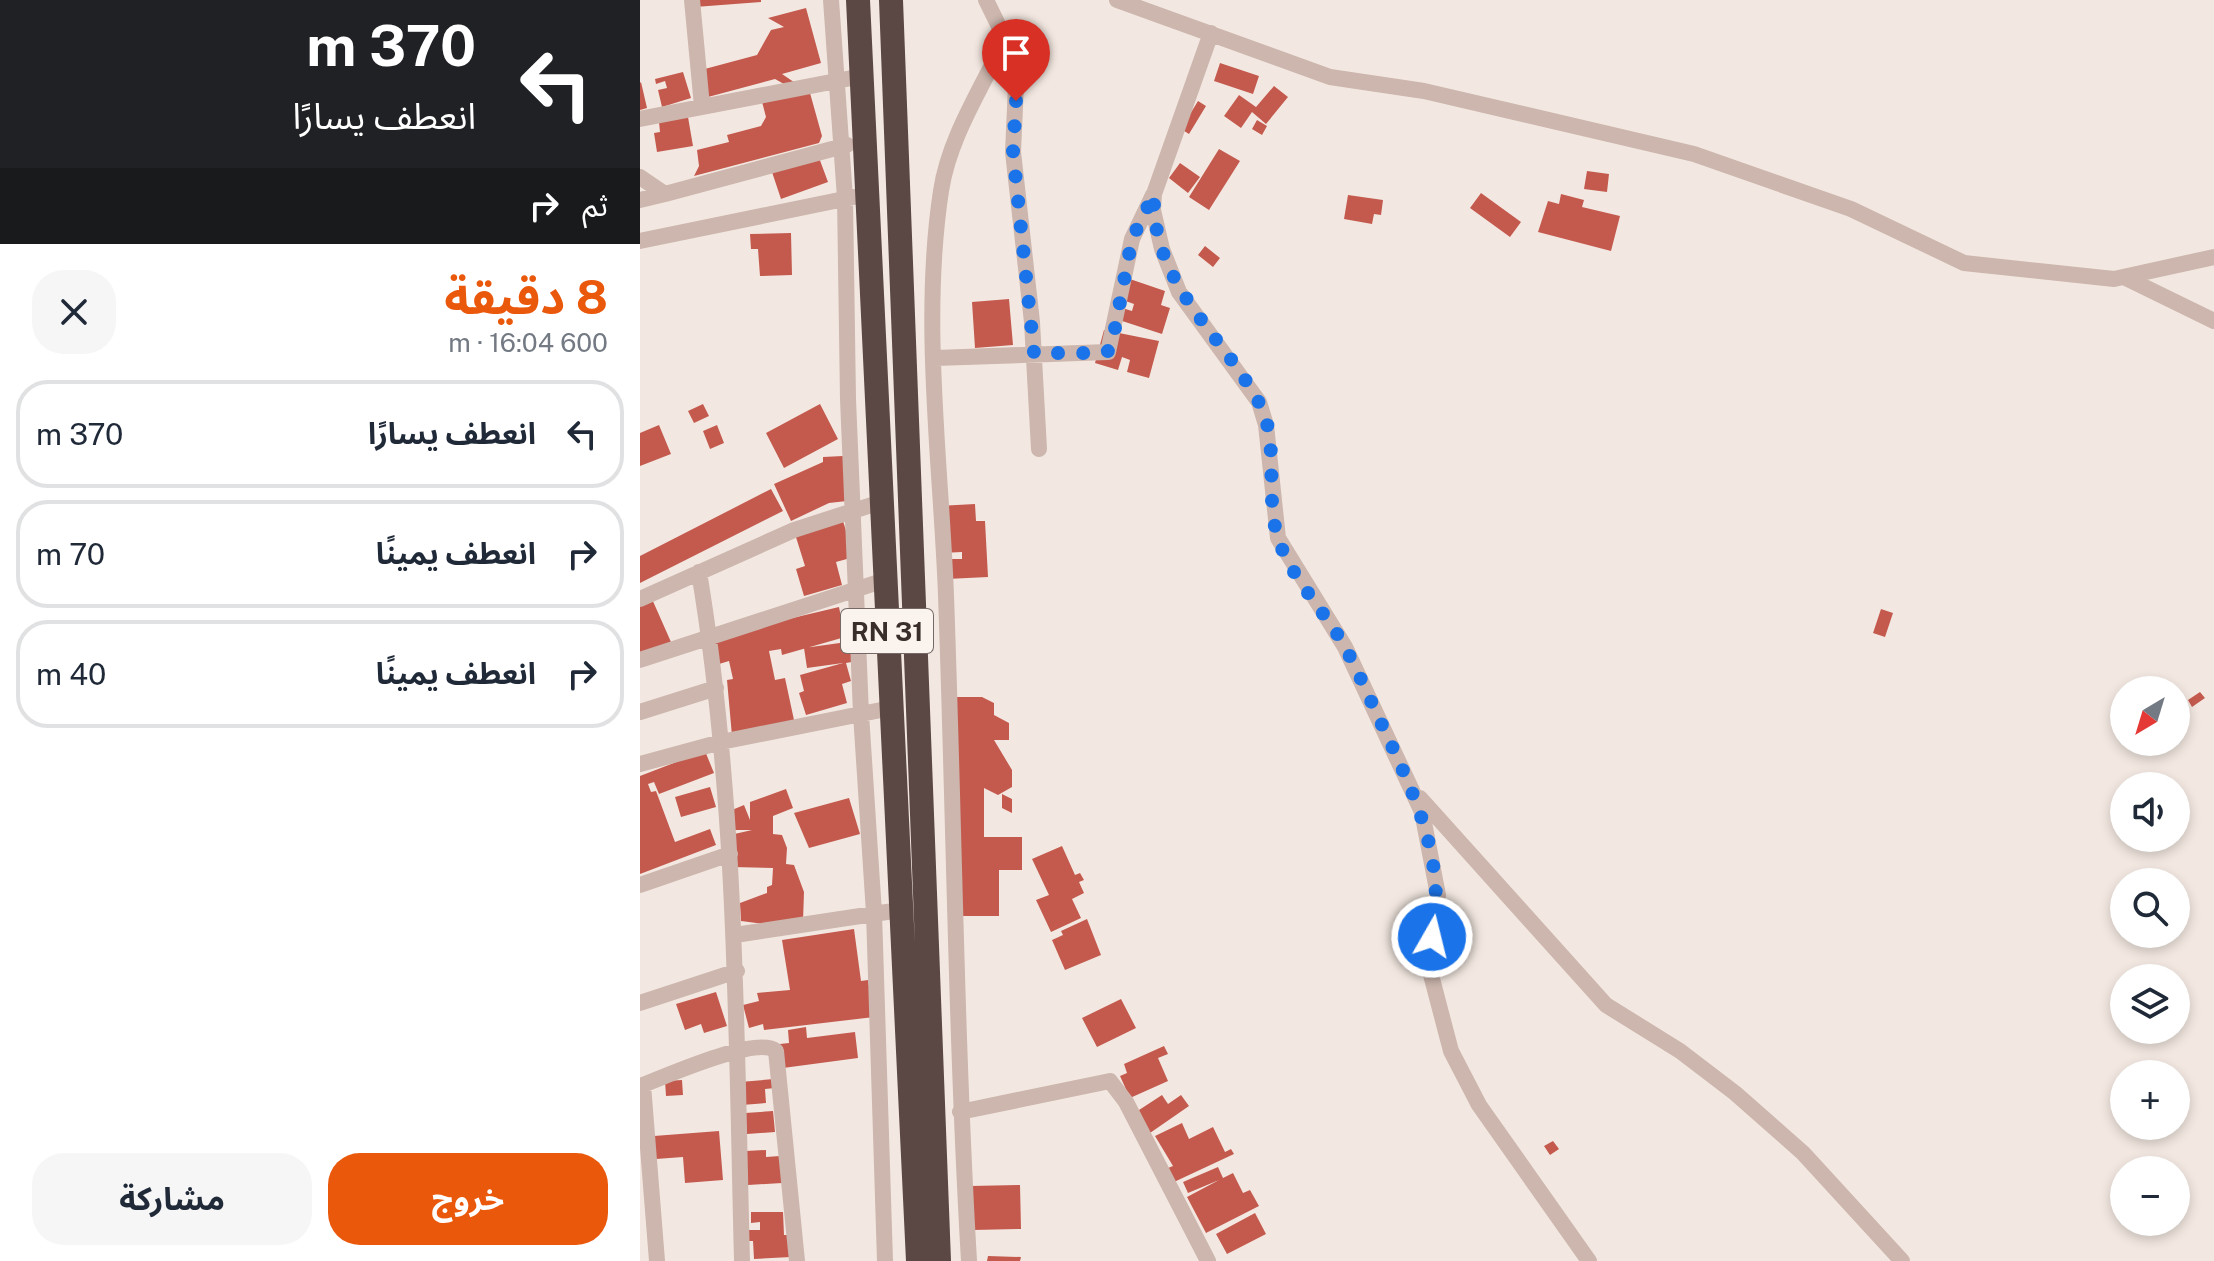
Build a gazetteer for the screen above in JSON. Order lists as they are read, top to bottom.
{
  "streets": {
    "highway": ["RN 31"]
  },
  "north": "bottom left",
  "page": {
    "turn": ["370 m", "انعطف يسارًا"],
    "then": "ثم",
    "heading": ["8 دقيقة", "600 m · 16:04"],
    "list": [
      {
        "name": "انعطف يسارًا",
        "value": "370 m"
      },
      {
        "name": "انعطف يمينًا",
        "value": "70 m"
      },
      {
        "name": "انعطف يمينًا",
        "value": "40 m"
      }
    ],
    "map_buttons": ["+", "−"],
    "buttons": ["خروج", "مشاركة"]
  }
}
